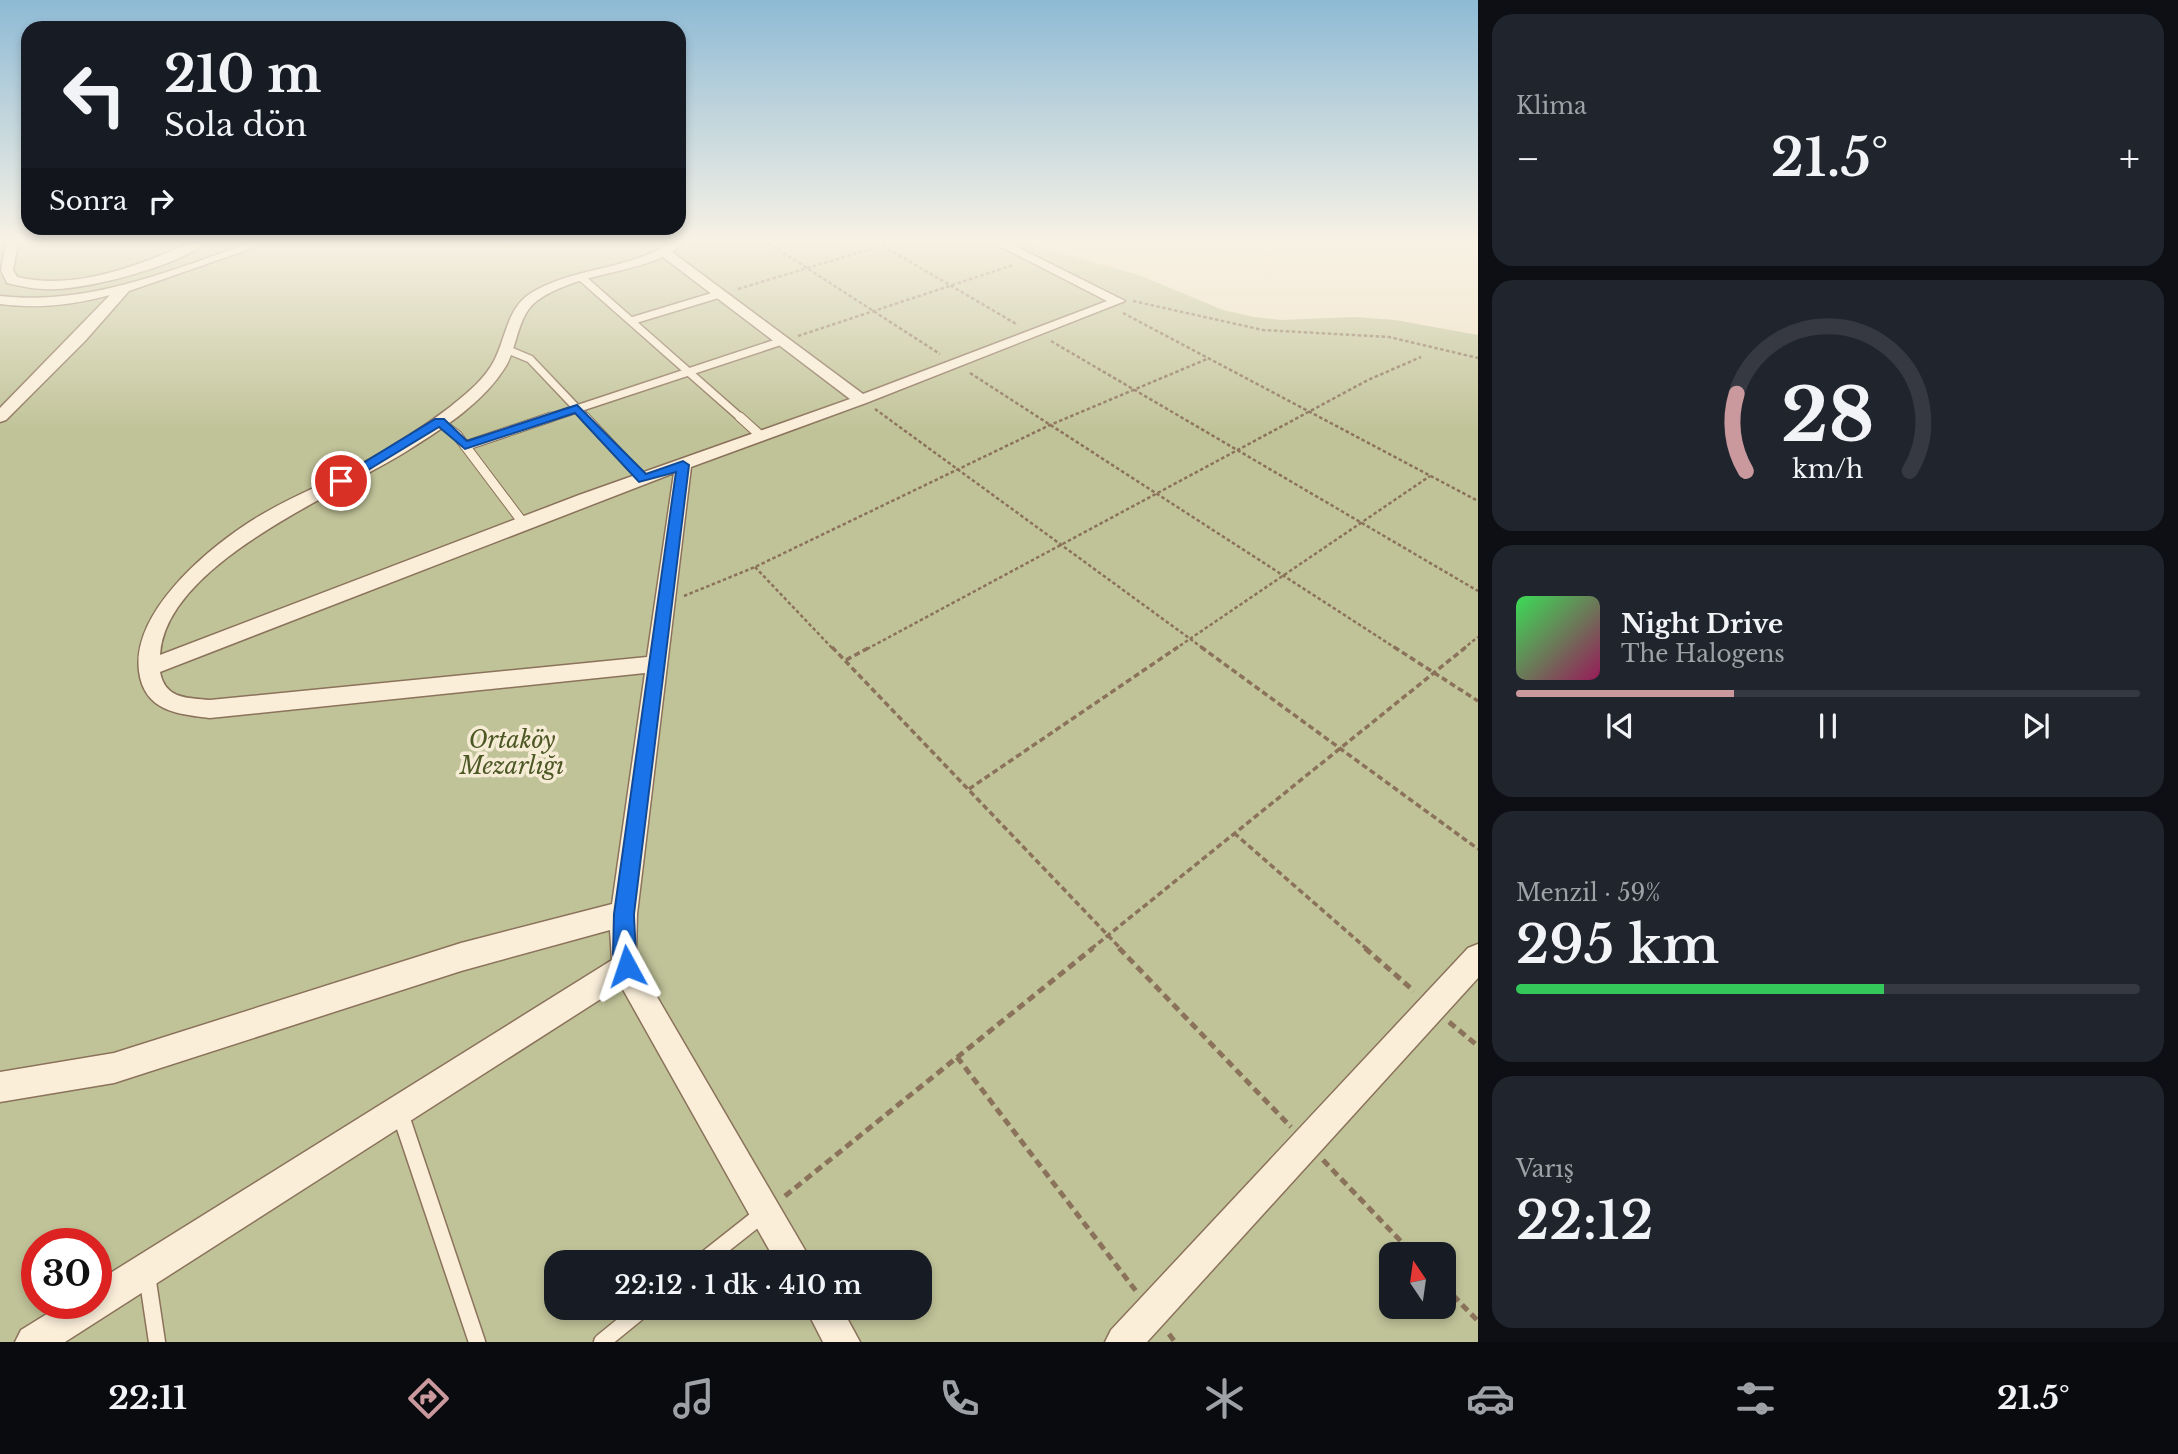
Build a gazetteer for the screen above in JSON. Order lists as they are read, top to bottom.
{
  "parks": ["Ortaköy Mezarlığı"],
  "north": "top",
  "page": {
    "tile": [
      "Klima",
      ["Menzil · 59%", "295 km"],
      ["Varış", "22:12"]
    ],
    "turn": ["210 m", "Sola dön"],
    "heat": ["−", "21.5°", "+"],
    "then": "Sonra",
    "song": ["Night Drive", "The Halogens"],
    "limit": "30",
    "trip": "22:12 · 1 dk · 410 m",
    "tabs": ["22:11", "21.5°"],
    "gauge": ["28", "km/h"]
  }
}
